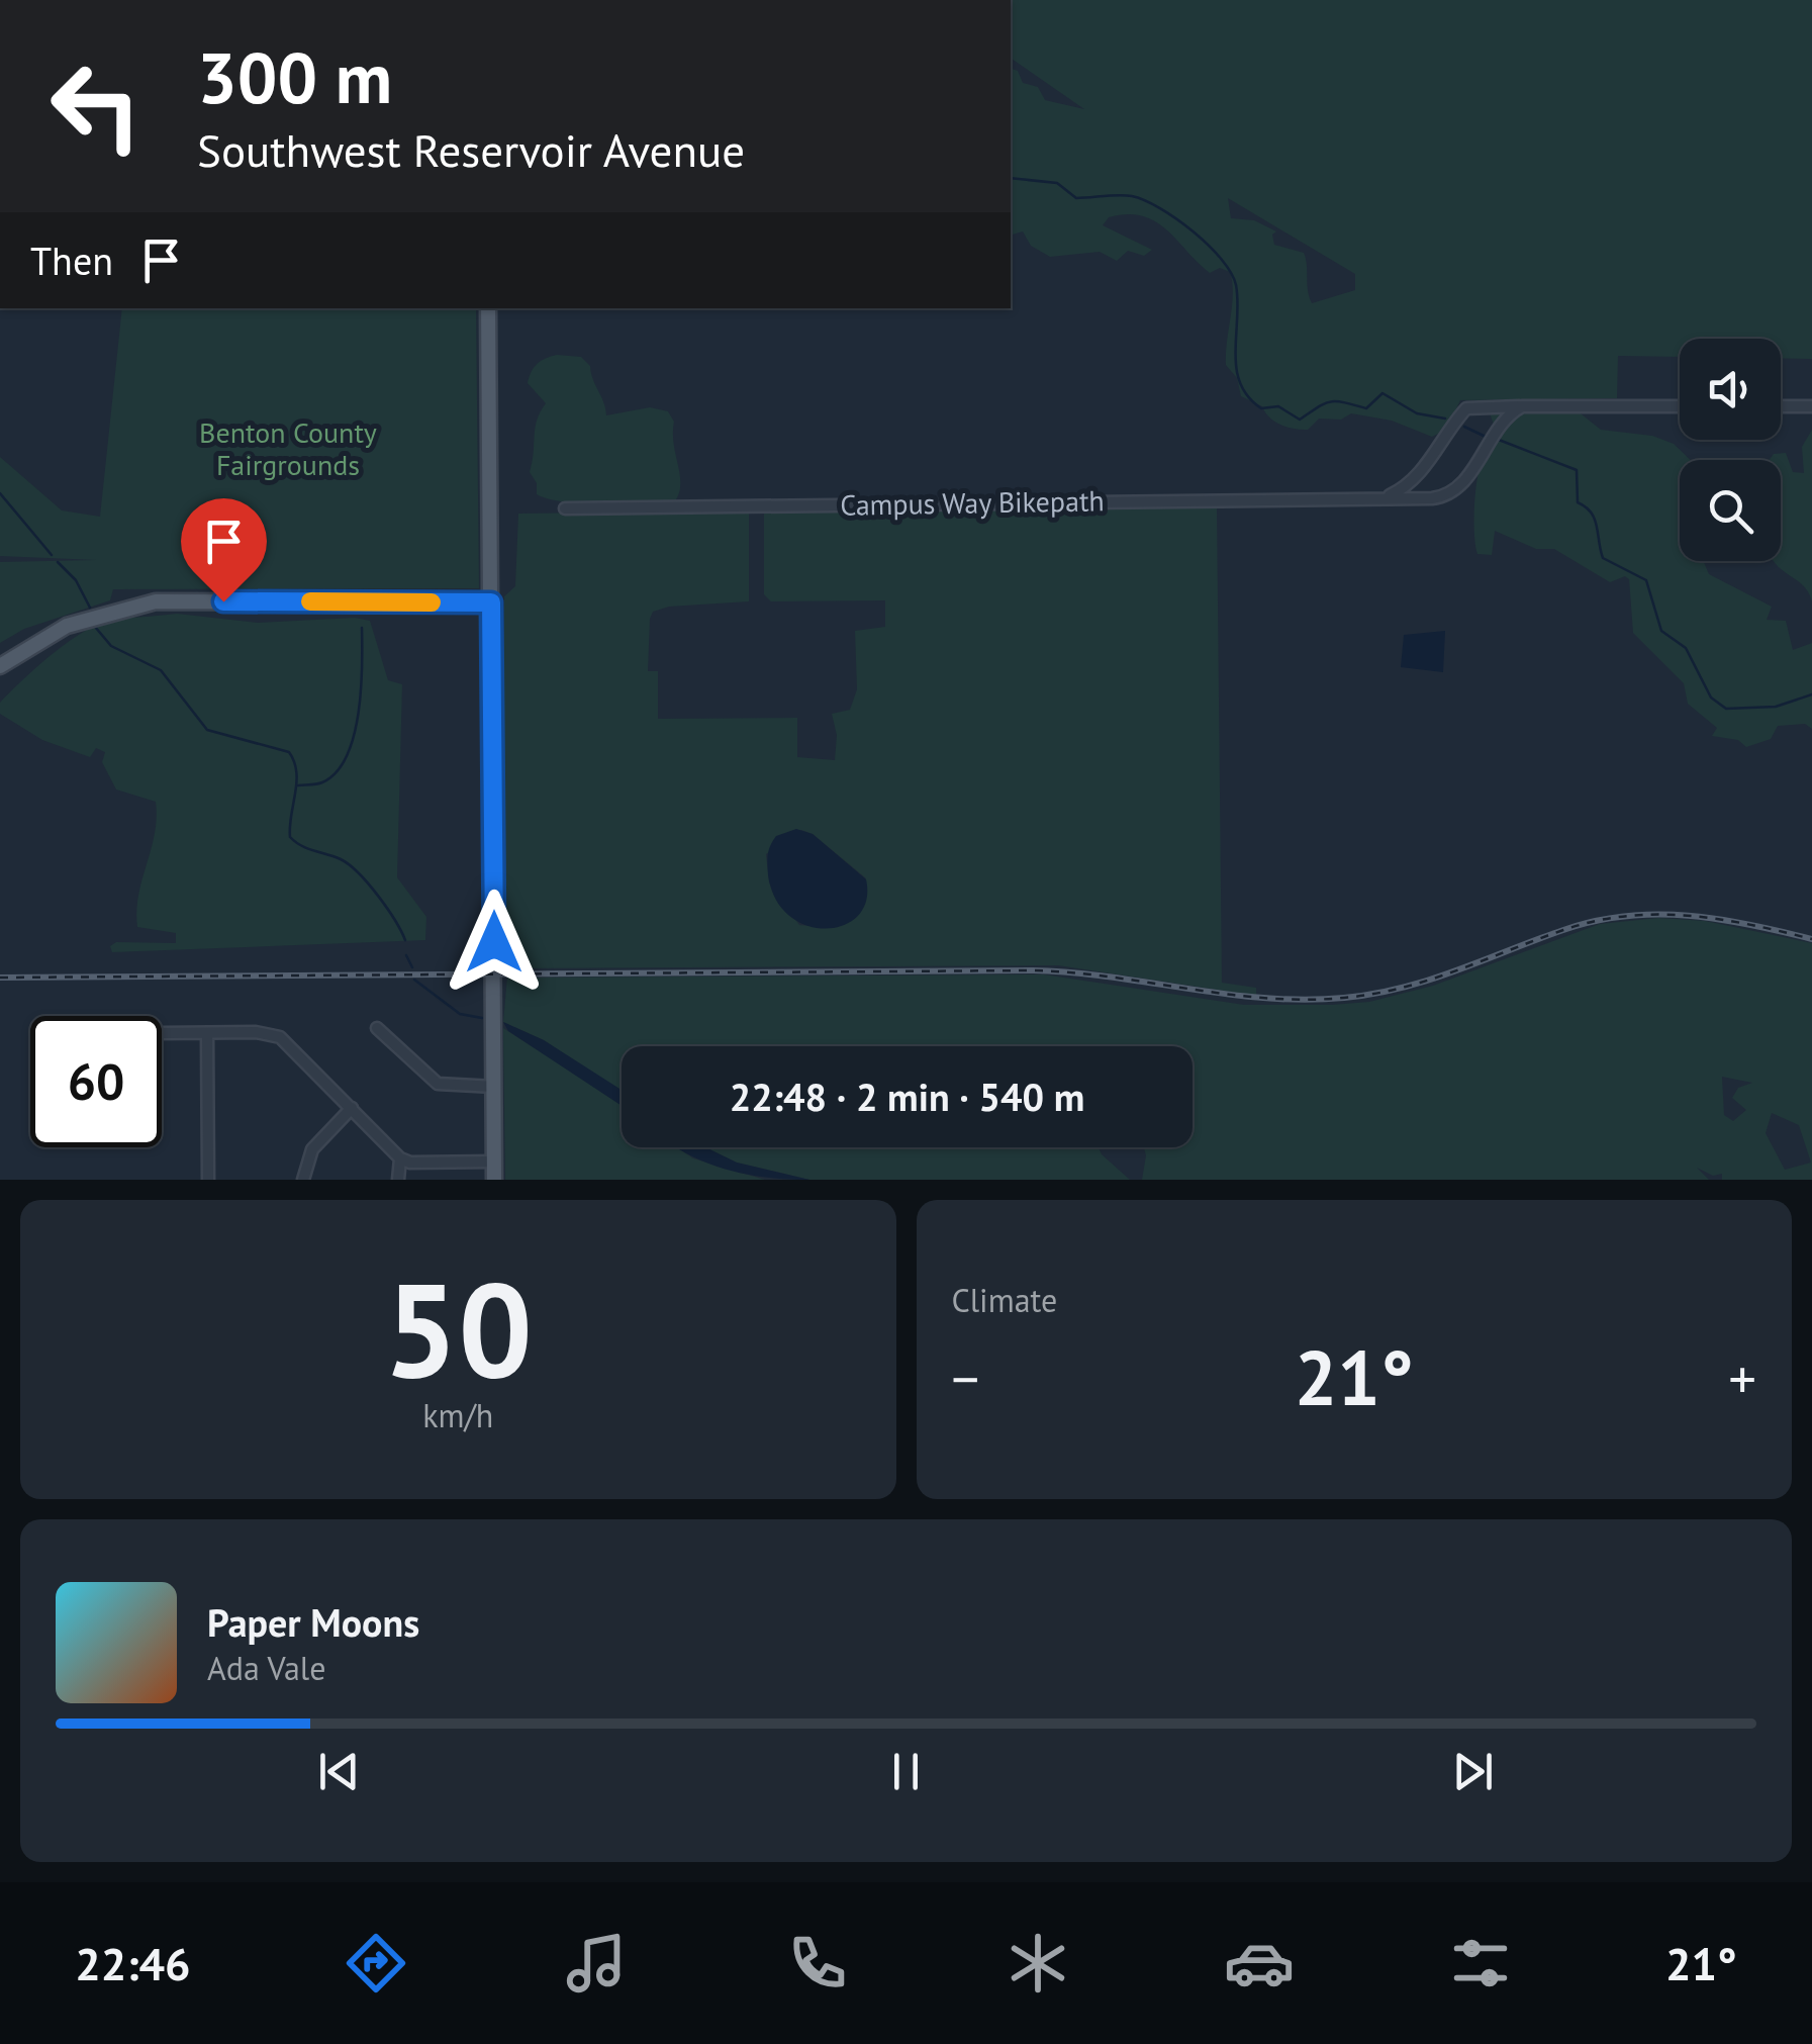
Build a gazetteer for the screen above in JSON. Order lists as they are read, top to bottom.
{
  "streets": {
    "street": ["Campus Way Bikepath"]
  },
  "parks": ["Benton County Fairgrounds"],
  "page": {
    "turn": ["300 m", "Southwest Reservoir Avenue"],
    "then": "Then",
    "limit": "60",
    "trip": "22:48 · 2 min · 540 m",
    "tile": [
      ["50", "km/h"],
      "Climate"
    ],
    "heat": ["−", "21°", "+"],
    "song": ["Paper Moons", "Ada Vale"],
    "tabs": ["22:46", "21°"]
  }
}
